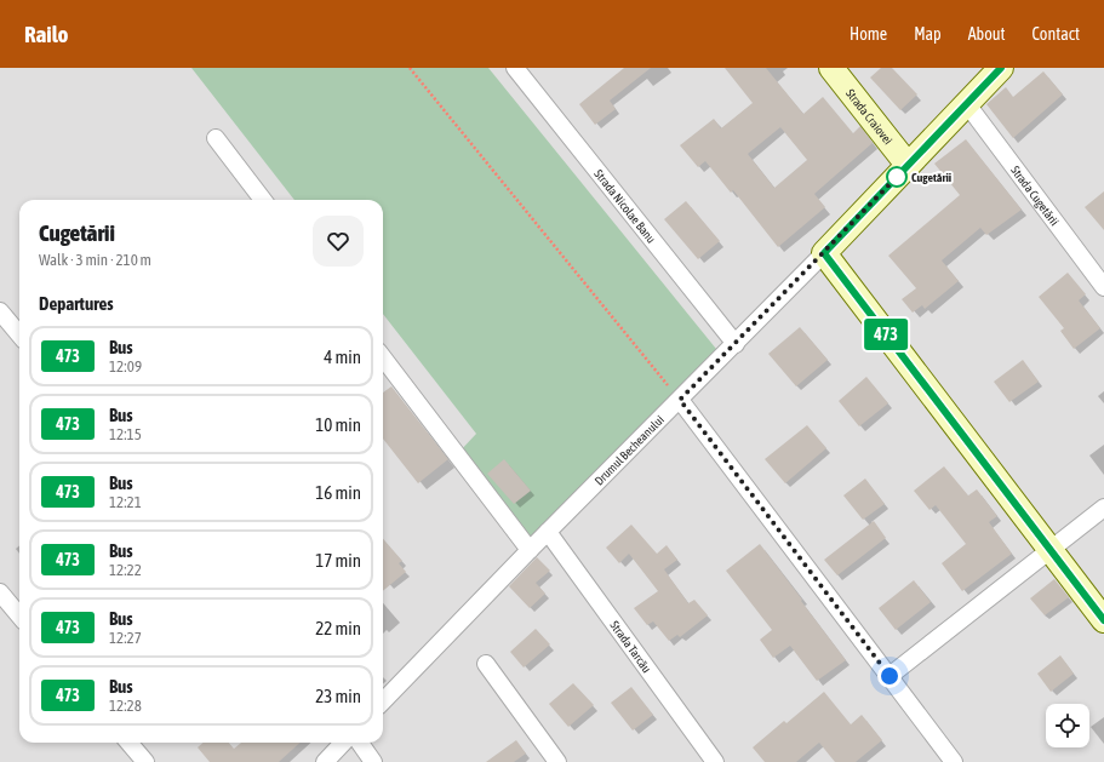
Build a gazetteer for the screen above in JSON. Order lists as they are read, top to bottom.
{
  "streets": {
    "street": [
      "Strada Craiovei",
      "Strada Cugetării",
      "Strada Nicolae Banu",
      "Drumul Becheanului",
      "Strada Tarcău"
    ]
  },
  "crossings": [
    ["Strada Craiovei", "Drumul Becheanului"],
    ["Strada Cugetării", "Drumul Becheanului"],
    ["Strada Nicolae Banu", "Drumul Becheanului"],
    ["Drumul Becheanului", "Strada Tarcău"]
  ],
  "places": ["Cugetării"],
  "lines": ["bus line 473"],
  "page": {
    "header": "Railo",
    "nav": [
      "Home",
      "Map",
      "About",
      "Contact"
    ],
    "on_map": "473",
    "heading": [
      ["Cugetării", "Walk · 3 min · 210 m"],
      "Departures"
    ],
    "list": [
      {
        "mark": "473",
        "name": "Bus",
        "note": "12:09",
        "value": "4 min"
      },
      {
        "mark": "473",
        "name": "Bus",
        "note": "12:15",
        "value": "10 min"
      },
      {
        "mark": "473",
        "name": "Bus",
        "note": "12:21",
        "value": "16 min"
      },
      {
        "mark": "473",
        "name": "Bus",
        "note": "12:22",
        "value": "17 min"
      },
      {
        "mark": "473",
        "name": "Bus",
        "note": "12:27",
        "value": "22 min"
      },
      {
        "mark": "473",
        "name": "Bus",
        "note": "12:28",
        "value": "23 min"
      }
    ]
  }
}
